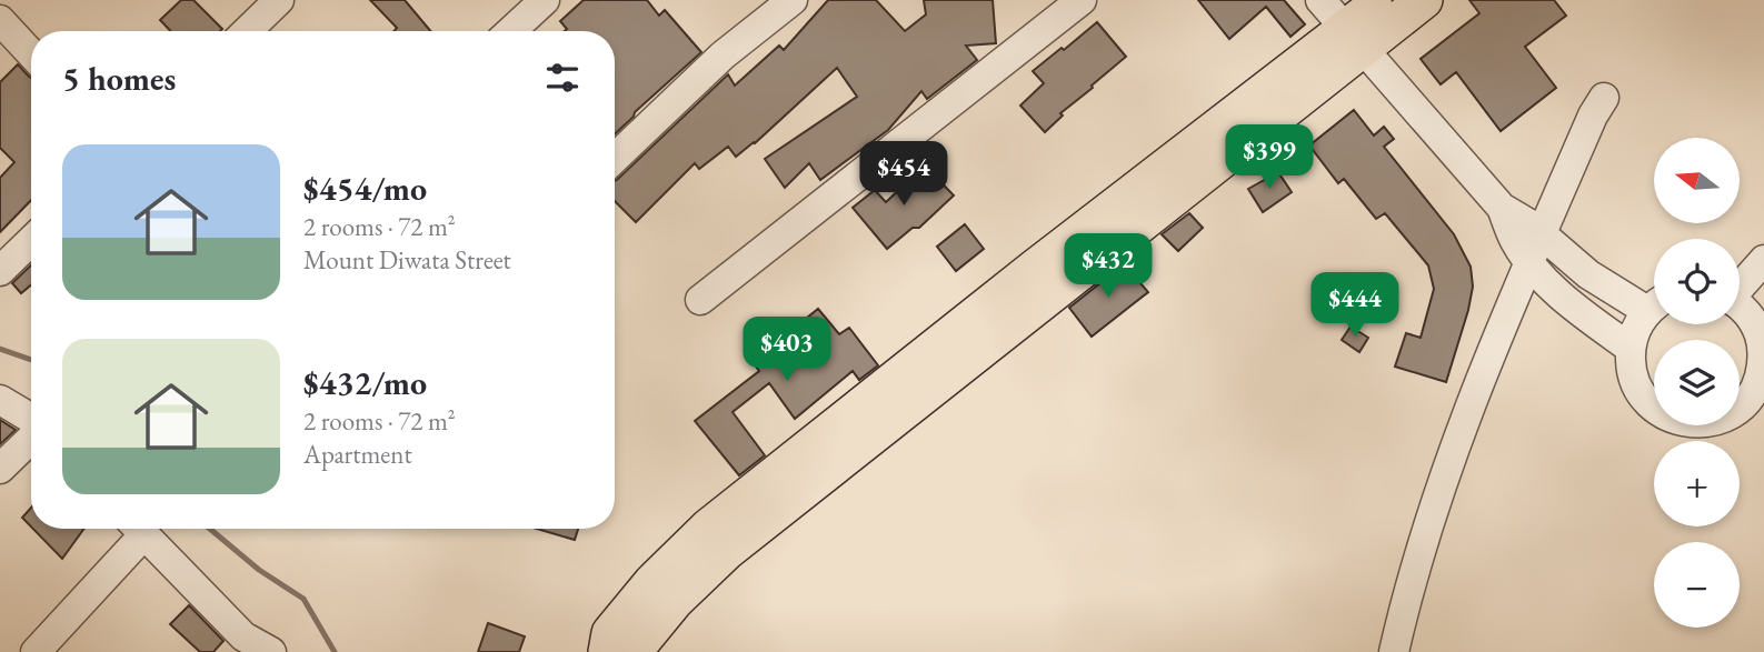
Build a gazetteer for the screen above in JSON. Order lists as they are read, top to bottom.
{
  "north": "left",
  "page": {
    "heading": "5 homes",
    "price": [
      "$399",
      "$454",
      "$432",
      "$444",
      "$403"
    ],
    "list": [
      {
        "name": "$454/mo",
        "note": "2 rooms · 72 m² · Mount Diwata Street"
      },
      {
        "name": "$432/mo",
        "note": "2 rooms · 72 m² · Apartment"
      }
    ],
    "map_buttons": ["+", "−"]
  }
}
